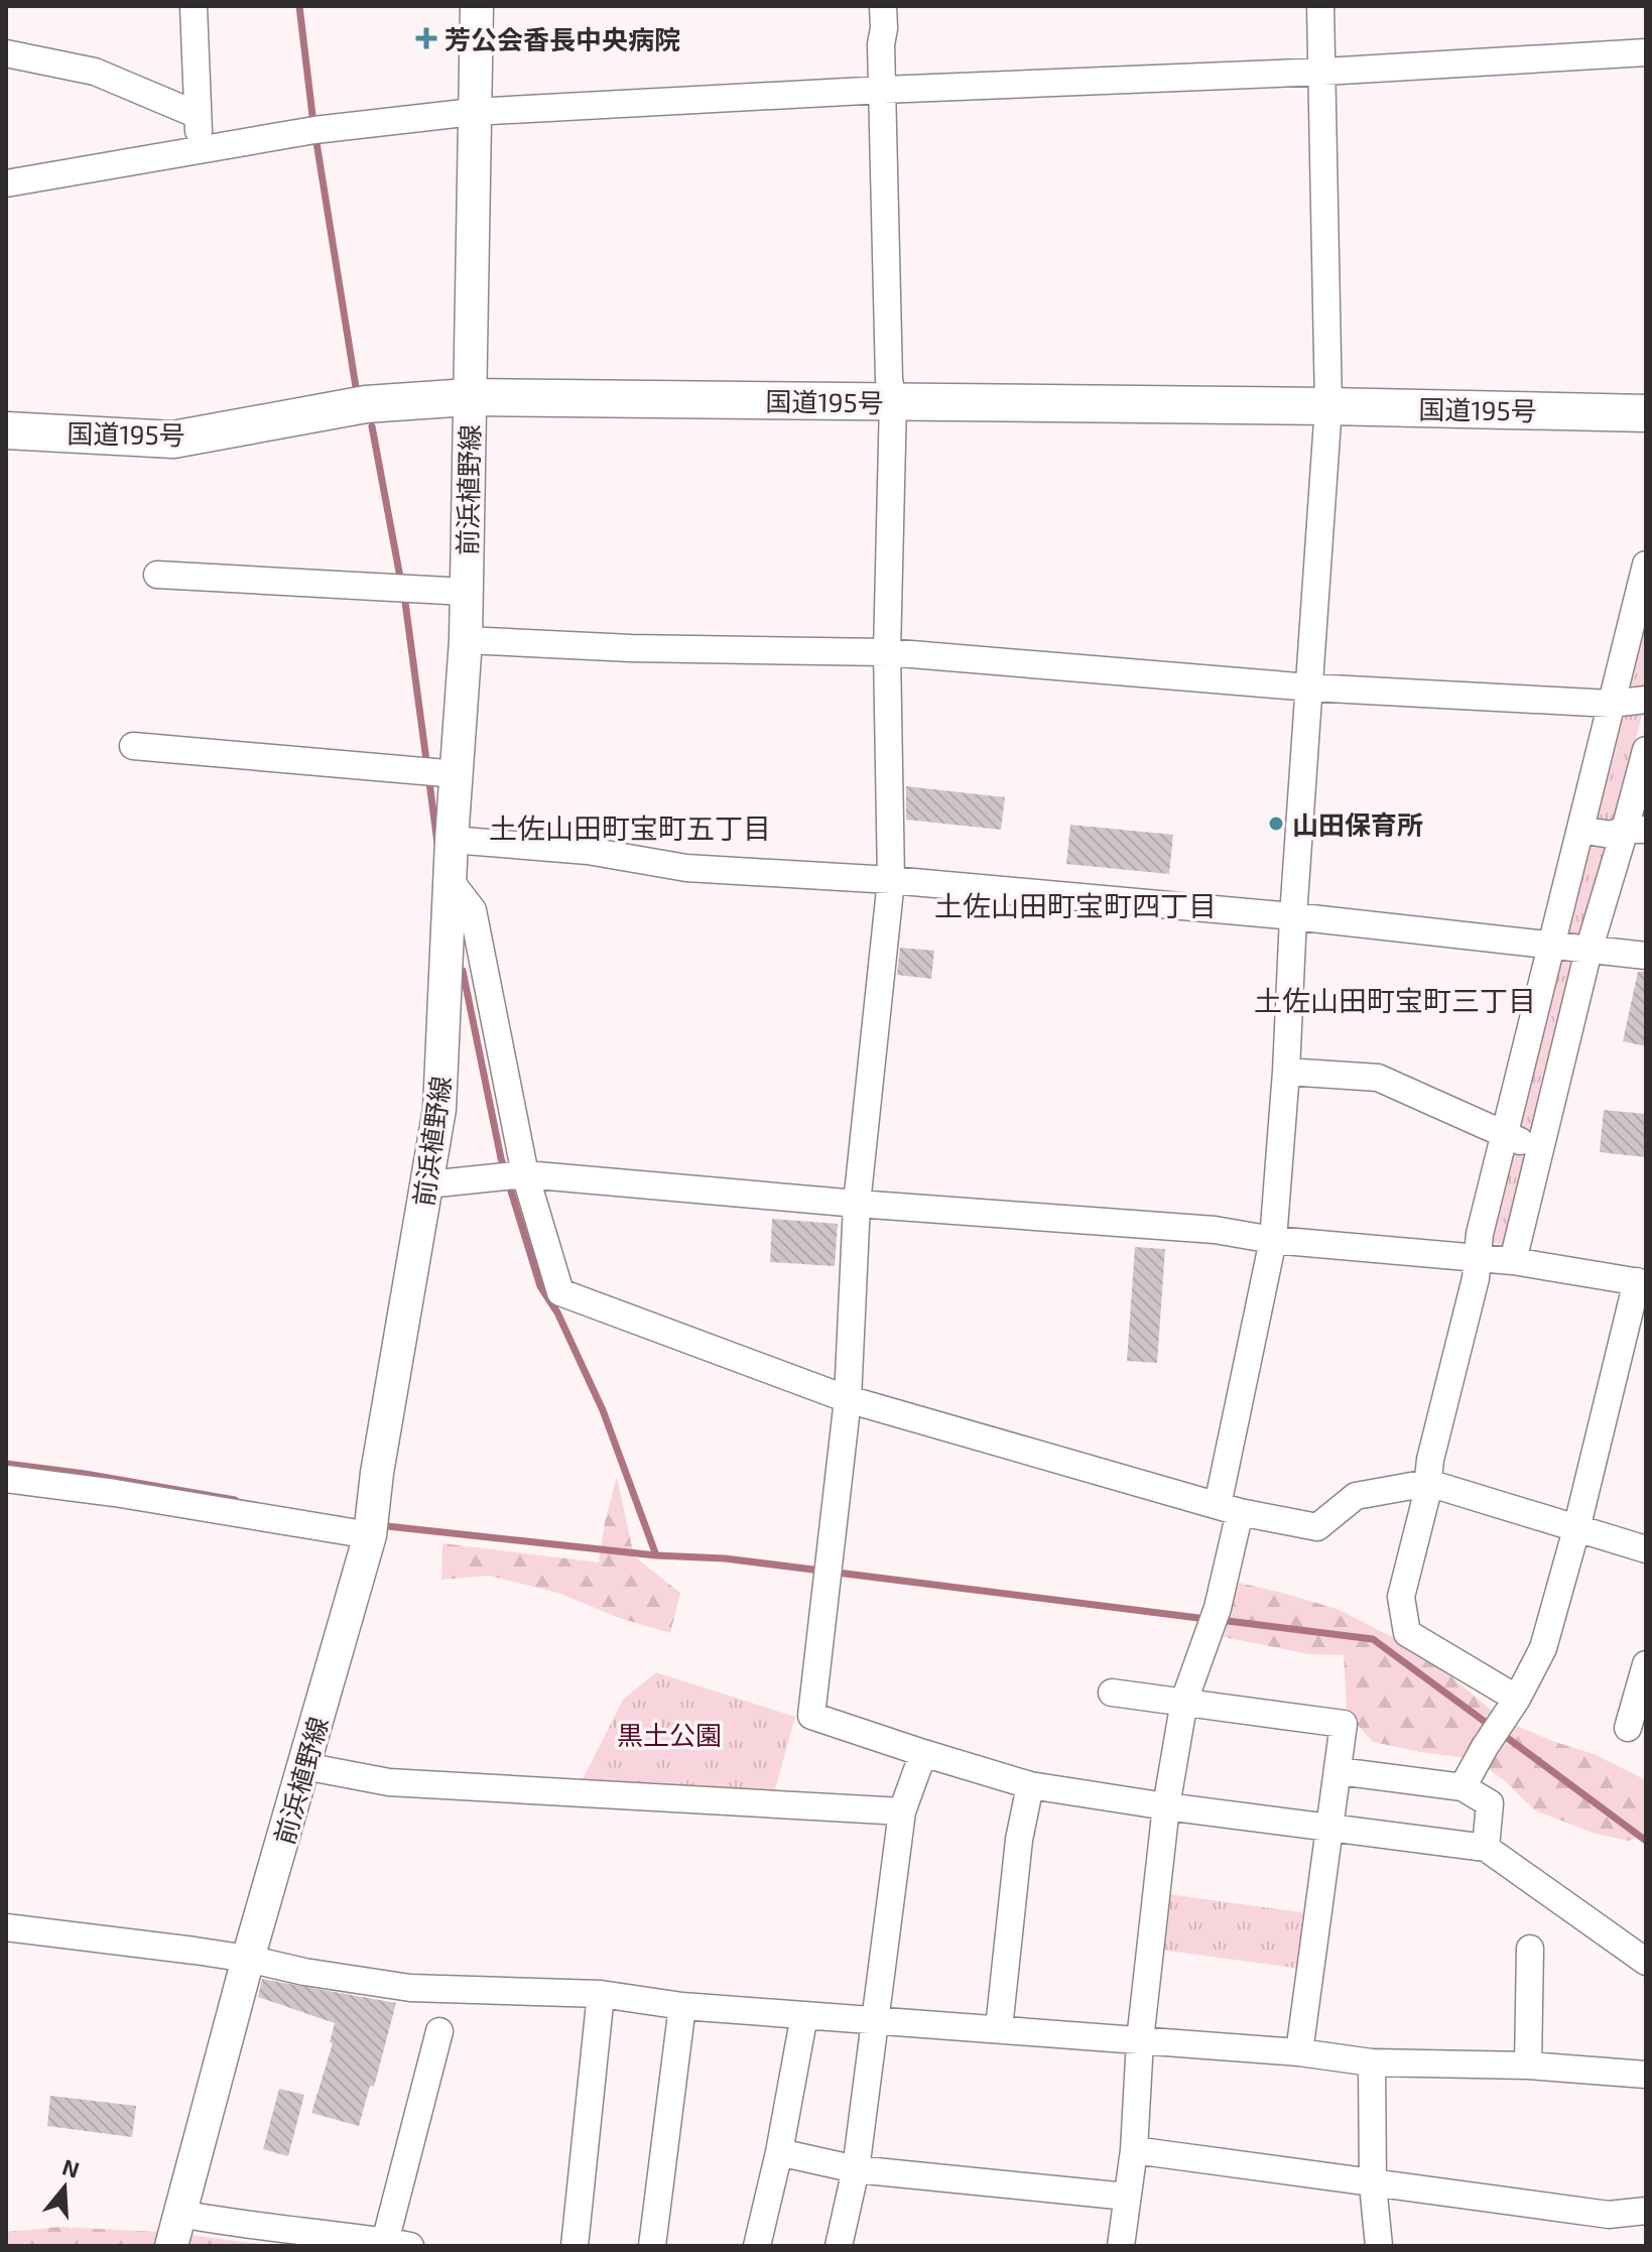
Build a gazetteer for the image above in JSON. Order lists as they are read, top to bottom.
{
  "streets": {
    "highway": ["国道195号"],
    "main road": ["前浜植野線"]
  },
  "crossings": [
    ["国道195号", "前浜植野線"]
  ],
  "districts": ["土佐山田町宝町五丁目", "土佐山田町宝町四丁目", "土佐山田町宝町三丁目"],
  "parks": ["黒土公園"],
  "places": {
    "health": ["芳公会香長中央病院"],
    "other": ["山田保育所"]
  },
  "north": "top"
}
